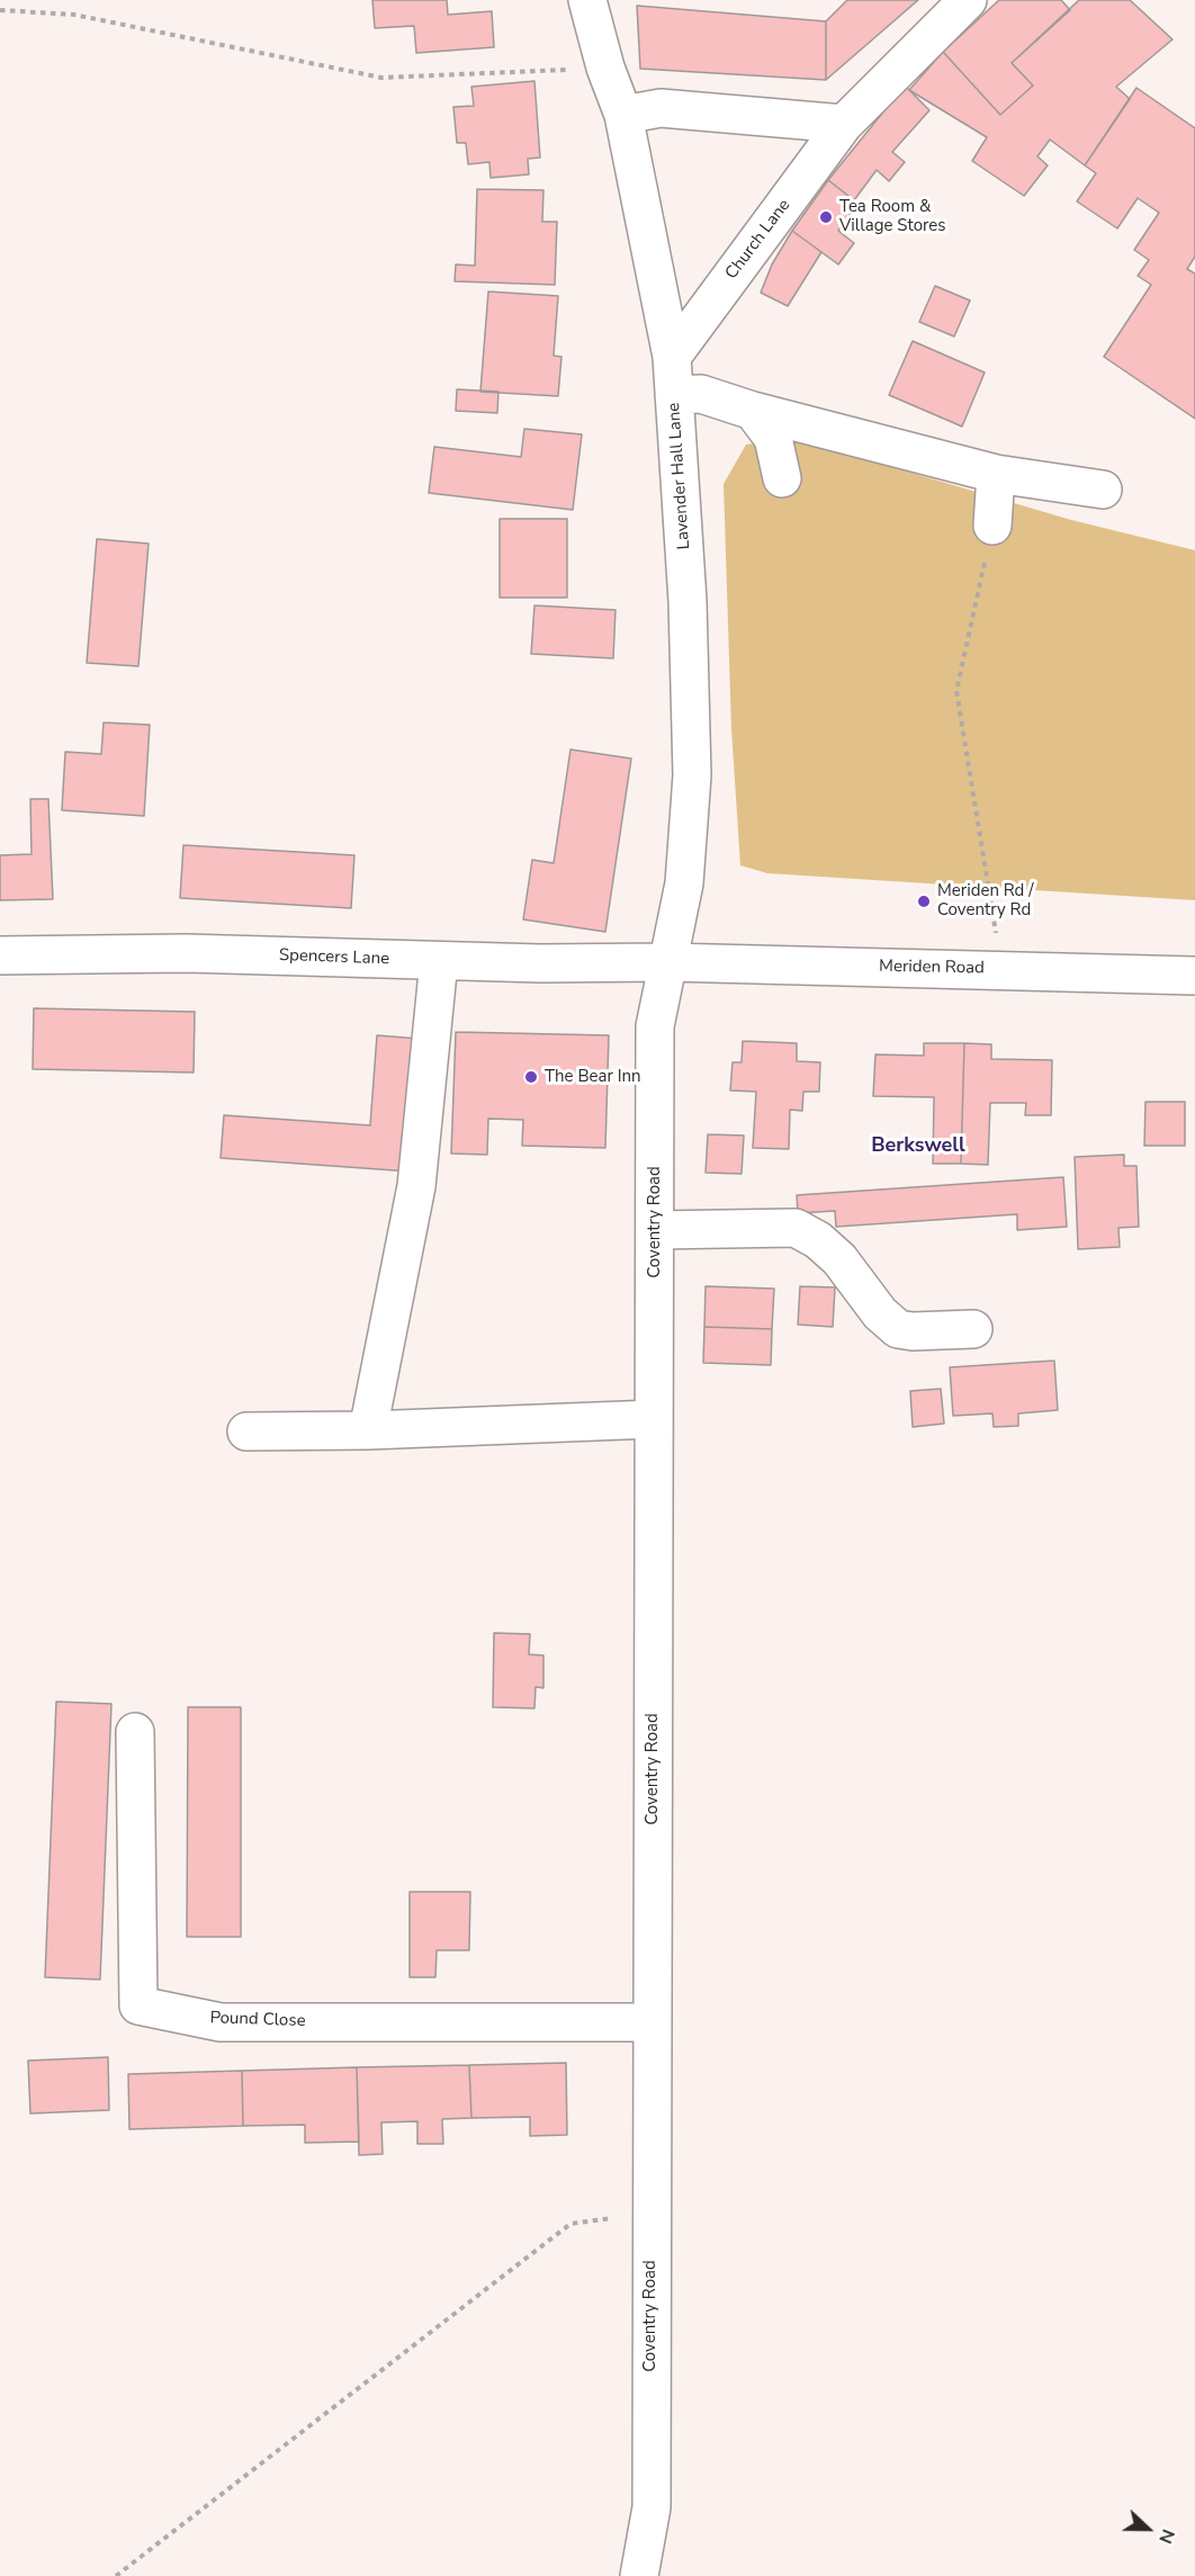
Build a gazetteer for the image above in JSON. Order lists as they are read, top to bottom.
{
  "streets": {
    "street": [
      "Church Lane",
      "Lavender Hall Lane",
      "Spencers Lane",
      "Meriden Road",
      "Coventry Road",
      "Pound Close"
    ]
  },
  "crossings": [
    ["Church Lane", "Lavender Hall Lane"],
    ["Lavender Hall Lane", "Spencers Lane"],
    ["Lavender Hall Lane", "Meriden Road"],
    ["Lavender Hall Lane", "Coventry Road"],
    ["Spencers Lane", "Meriden Road"],
    ["Spencers Lane", "Coventry Road"],
    ["Meriden Road", "Coventry Road"],
    ["Coventry Road", "Pound Close"]
  ],
  "districts": ["Berkswell"],
  "places": ["Tea Room & Village Stores", "Meriden Rd / Coventry Rd", "The Bear Inn"],
  "north": "right"
}
